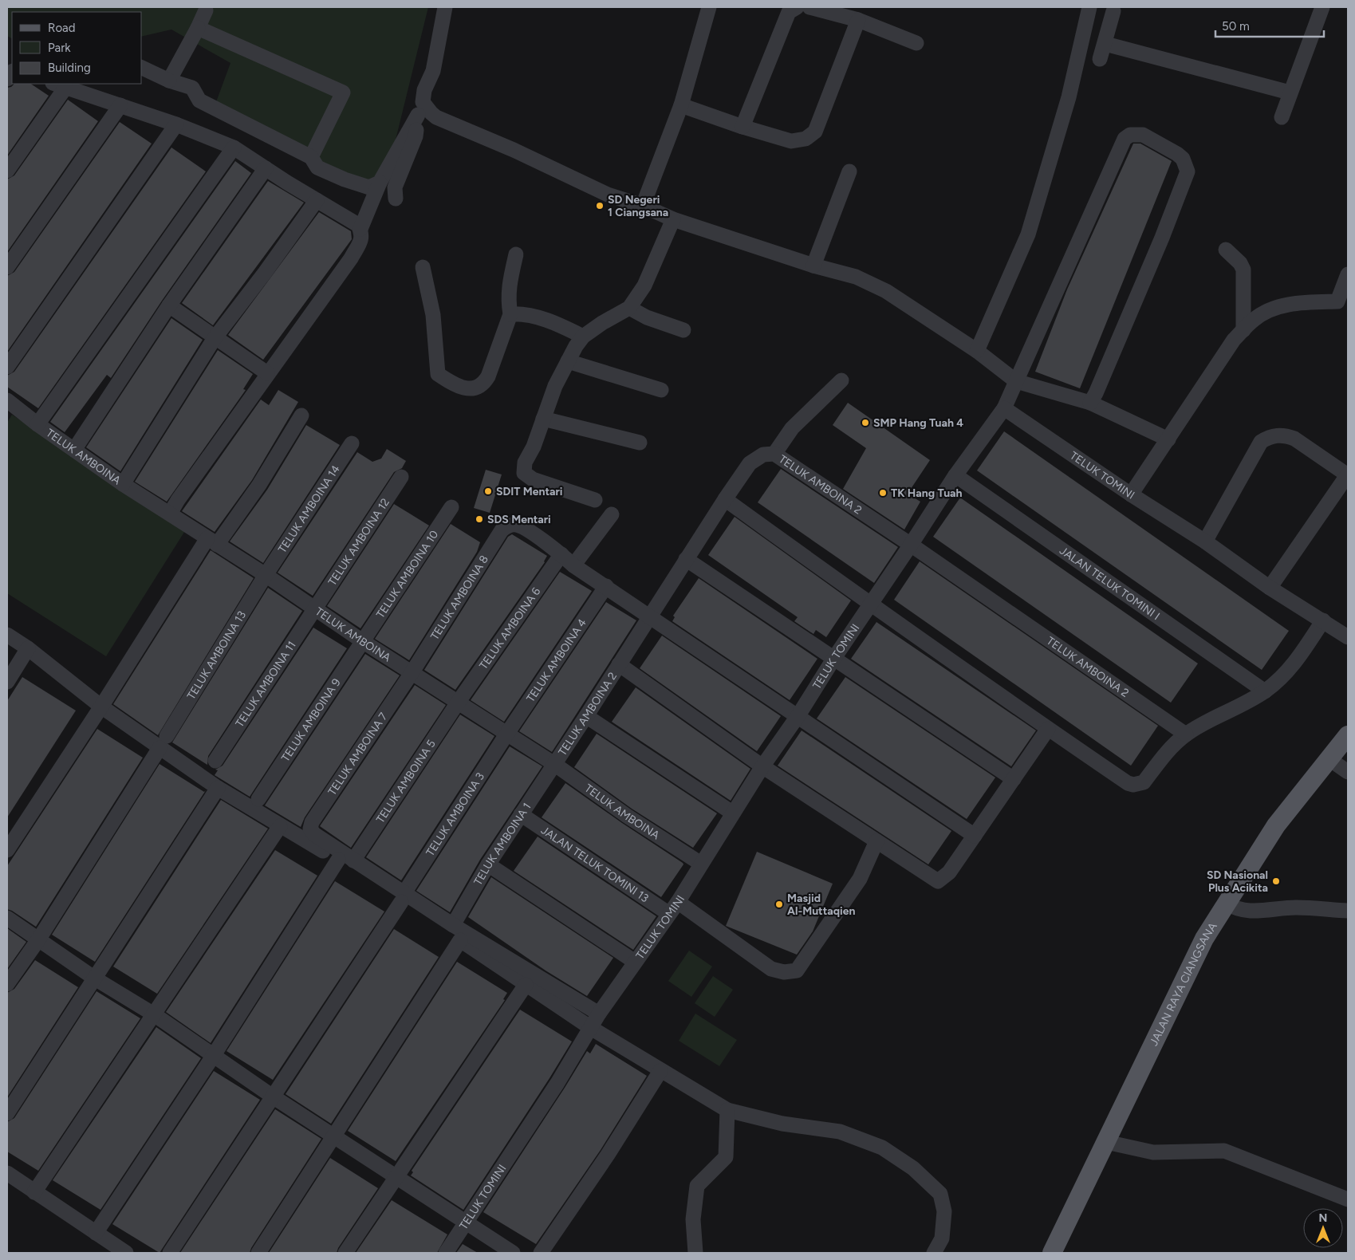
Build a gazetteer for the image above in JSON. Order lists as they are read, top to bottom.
{
  "streets": {
    "main road": ["JALAN RAYA CIANGSANA"],
    "street": [
      "TELUK AMBOINA",
      "TELUK TOMINI",
      "TELUK AMBOINA 2",
      "TELUK AMBOINA 14",
      "TELUK AMBOINA 12",
      "TELUK AMBOINA 10",
      "JALAN TELUK TOMINI I",
      "TELUK AMBOINA 8",
      "TELUK AMBOINA 6",
      "TELUK AMBOINA 13",
      "TELUK AMBOINA 4",
      "TELUK AMBOINA 11",
      "TELUK AMBOINA 9",
      "TELUK AMBOINA 7",
      "TELUK AMBOINA 5",
      "TELUK AMBOINA 3",
      "TELUK AMBOINA 1",
      "JALAN TELUK TOMINI 13"
    ]
  },
  "crossings": [
    ["TELUK AMBOINA", "TELUK TOMINI"],
    ["TELUK AMBOINA", "TELUK AMBOINA 2"],
    ["TELUK AMBOINA", "TELUK AMBOINA 14"],
    ["TELUK AMBOINA", "TELUK AMBOINA 12"],
    ["TELUK AMBOINA", "TELUK AMBOINA 10"],
    ["TELUK AMBOINA", "TELUK AMBOINA 8"],
    ["TELUK AMBOINA", "TELUK AMBOINA 6"],
    ["TELUK AMBOINA", "TELUK AMBOINA 13"],
    ["TELUK AMBOINA", "TELUK AMBOINA 4"],
    ["TELUK AMBOINA", "TELUK AMBOINA 11"],
    ["TELUK AMBOINA", "TELUK AMBOINA 9"],
    ["TELUK AMBOINA", "TELUK AMBOINA 7"],
    ["TELUK AMBOINA", "TELUK AMBOINA 5"],
    ["TELUK AMBOINA", "TELUK AMBOINA 3"],
    ["TELUK AMBOINA", "TELUK AMBOINA 1"],
    ["TELUK TOMINI", "TELUK AMBOINA 2"],
    ["TELUK TOMINI", "JALAN TELUK TOMINI I"],
    ["TELUK TOMINI", "JALAN TELUK TOMINI 13"],
    ["TELUK AMBOINA 2", "TELUK AMBOINA 1"],
    ["TELUK AMBOINA 14", "TELUK AMBOINA 13"],
    ["TELUK AMBOINA 12", "TELUK AMBOINA 11"],
    ["TELUK AMBOINA 10", "TELUK AMBOINA 9"],
    ["TELUK AMBOINA 8", "TELUK AMBOINA 6"],
    ["TELUK AMBOINA 8", "TELUK AMBOINA 7"],
    ["TELUK AMBOINA 6", "TELUK AMBOINA 5"],
    ["TELUK AMBOINA 4", "TELUK AMBOINA 3"],
    ["TELUK AMBOINA 7", "TELUK AMBOINA 5"],
    ["TELUK AMBOINA 1", "JALAN TELUK TOMINI 13"]
  ],
  "places": [
    "SD Negeri 1 Ciangsana",
    "SMP Hang Tuah 4",
    "SDIT Mentari",
    "TK Hang Tuah",
    "SDS Mentari",
    "SD Nasional Plus Acikita",
    "Masjid Al-Muttaqien"
  ],
  "legend": ["Road", "Park", "Building"],
  "scale_bar": "50 m",
  "north": "top"
}
